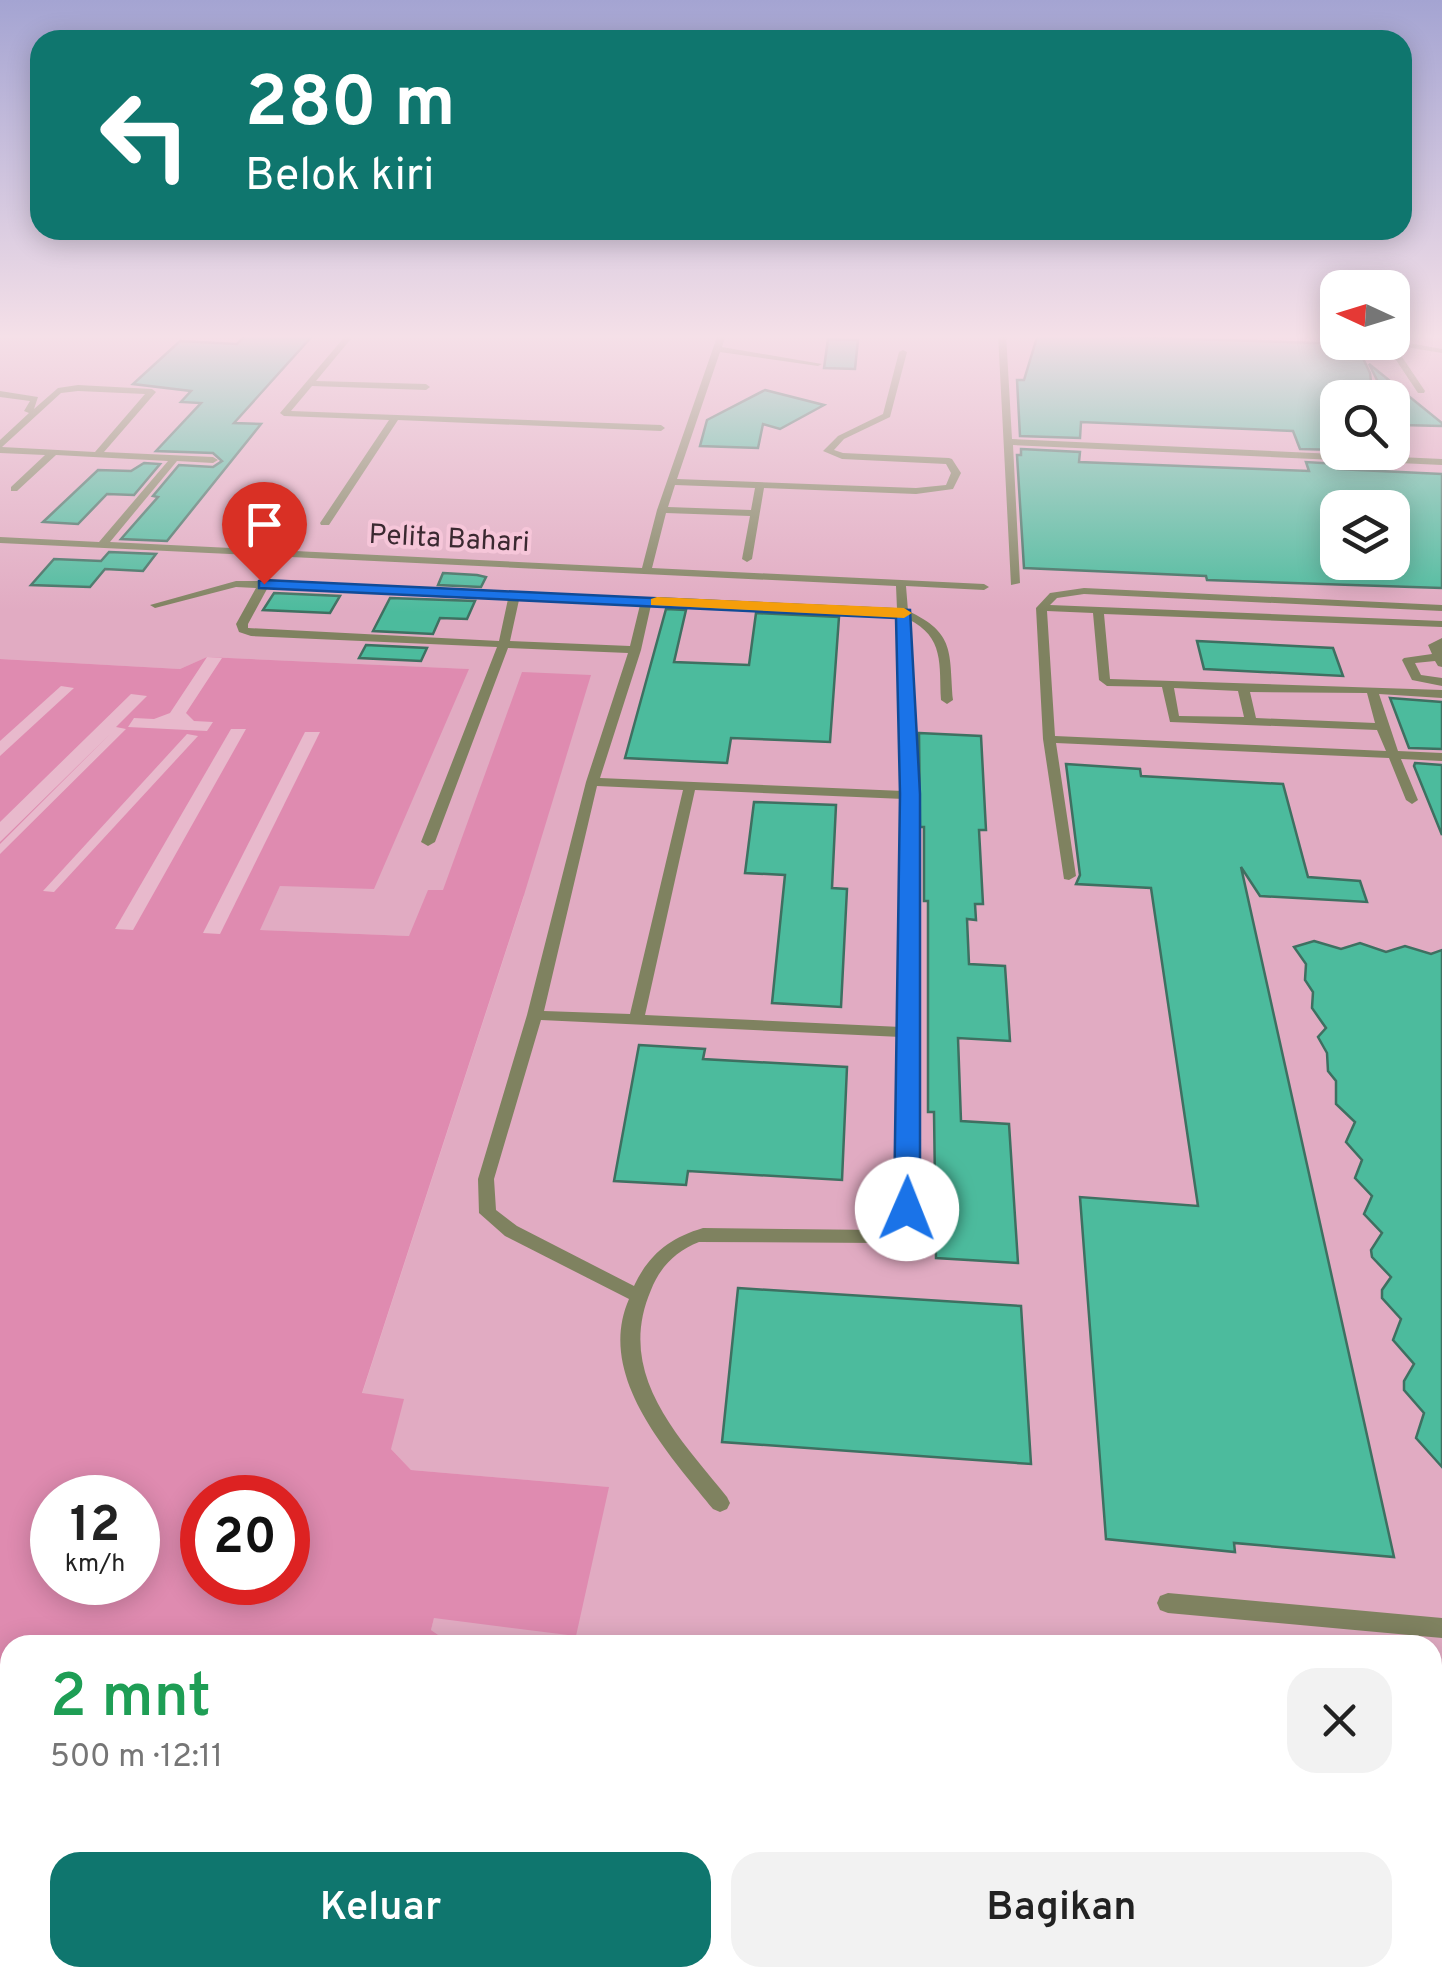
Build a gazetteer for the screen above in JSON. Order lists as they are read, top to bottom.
{
  "streets": {
    "lane": ["Pelita Bahari"]
  },
  "north": "left",
  "page": {
    "turn": ["280 m", "Belok kiri"],
    "speed": "12 km/h",
    "limit": "20",
    "heading": ["2 mnt", "500 m · 12:11"],
    "buttons": ["Keluar", "Bagikan"]
  }
}
